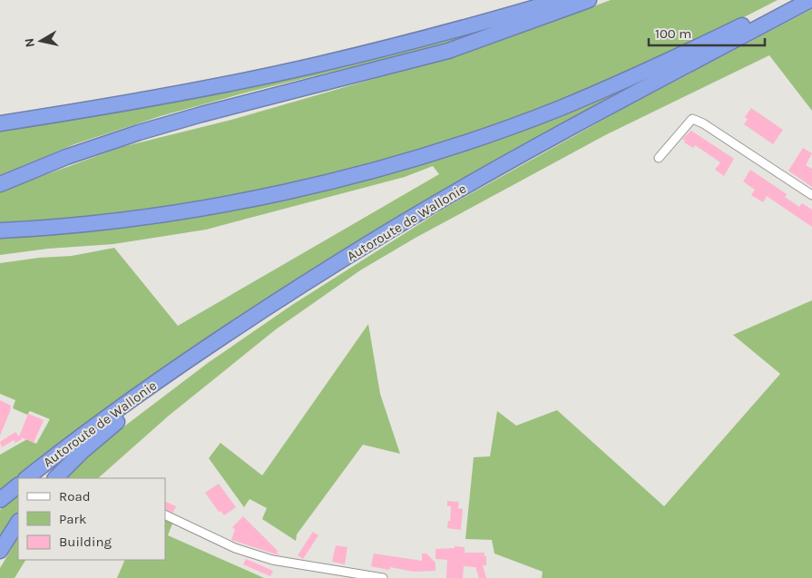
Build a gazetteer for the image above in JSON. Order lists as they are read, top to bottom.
{
  "streets": {
    "highway": ["Autoroute de Wallonie"]
  },
  "legend": ["Road", "Park", "Building"],
  "scale_bar": "100 m",
  "north": "left"
}
